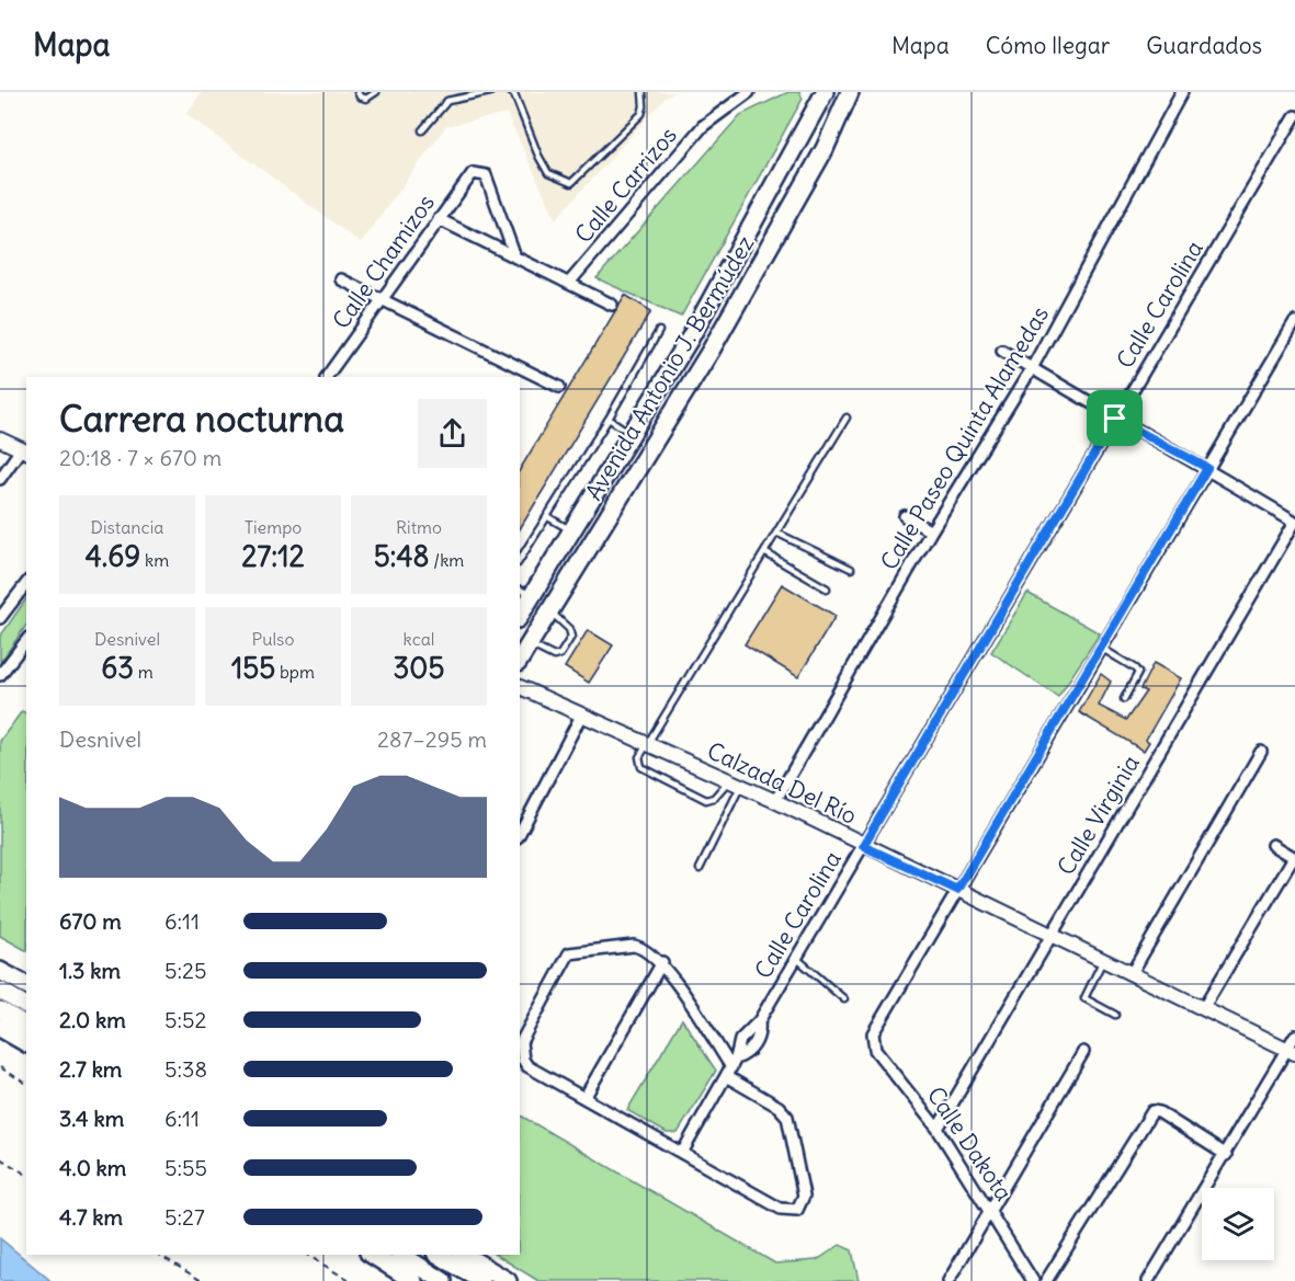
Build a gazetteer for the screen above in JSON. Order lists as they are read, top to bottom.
{
  "streets": {
    "main road": ["Avenida Antonio J. Bermúdez"],
    "street": [
      "Calle Carrizos",
      "Calle Chamizos",
      "Calle Carolina",
      "Calle Paseo Quinta Alamedas",
      "Calzada Del Río",
      "Calle Virginia",
      "Calle Dakota"
    ]
  },
  "crossings": [
    ["Calle Carolina", "Calzada Del Río"],
    ["Calle Paseo Quinta Alamedas", "Calzada Del Río"],
    ["Calzada Del Río", "Calle Virginia"],
    ["Calzada Del Río", "Calle Dakota"],
    ["Calle Virginia", "Calle Dakota"]
  ],
  "page": {
    "header": "Mapa",
    "nav": ["Mapa", "Cómo llegar", "Guardados"],
    "heading": ["Carrera nocturna", "20:18 · 7 × 670 m"],
    "stats": [
      ["Distancia", "4.69 km"],
      ["Tiempo", "27:12"],
      ["Ritmo", "5:48 /km"],
      ["Desnivel", "63 m"],
      ["Pulso", "155 bpm"],
      ["kcal", "305"]
    ],
    "chart": ["Desnivel", "287–295 m"],
    "list": [
      {
        "name": "670 m",
        "note": "6:11"
      },
      {
        "name": "1.3 km",
        "note": "5:25"
      },
      {
        "name": "2.0 km",
        "note": "5:52"
      },
      {
        "name": "2.7 km",
        "note": "5:38"
      },
      {
        "name": "3.4 km",
        "note": "6:11"
      },
      {
        "name": "4.0 km",
        "note": "5:55"
      },
      {
        "name": "4.7 km",
        "note": "5:27"
      }
    ]
  }
}
